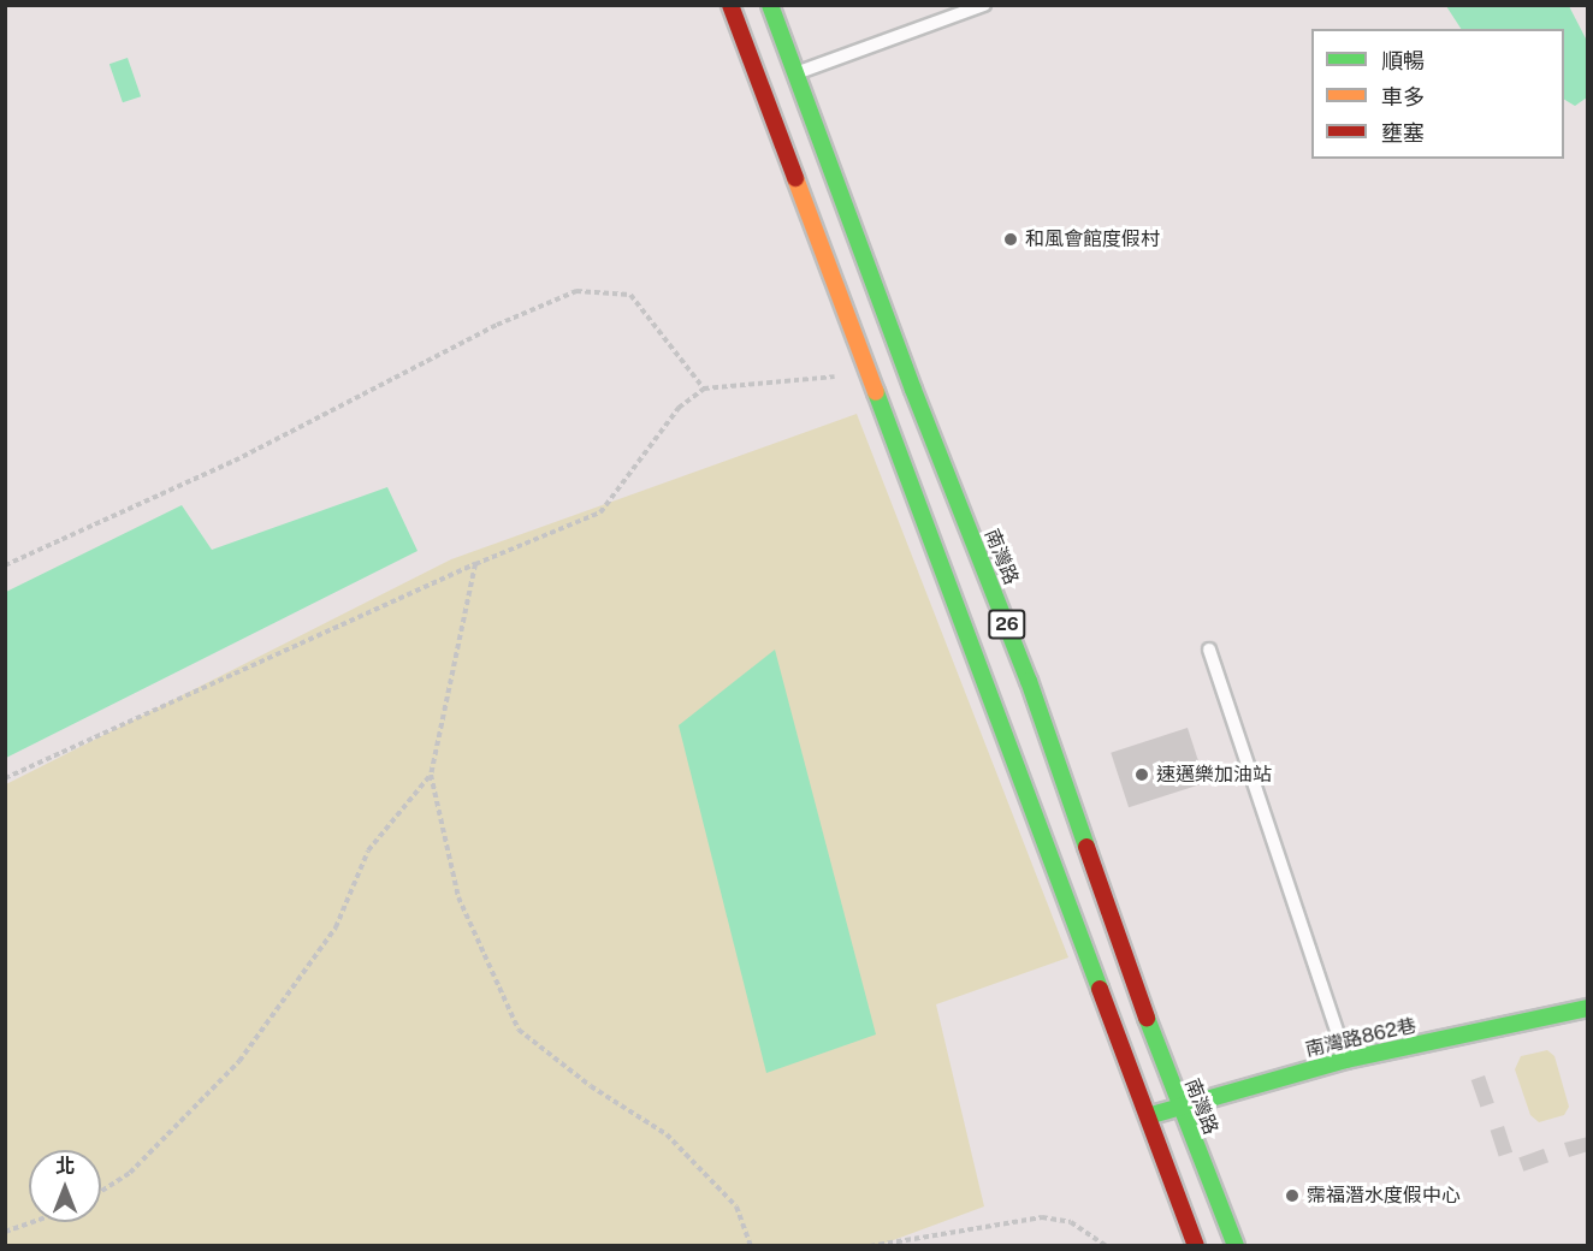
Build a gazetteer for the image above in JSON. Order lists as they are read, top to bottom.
{
  "streets": {
    "main road": ["南灣路", "26", "南灣路862巷"]
  },
  "crossings": [
    ["南灣路", "南灣路862巷"],
    ["26", "南灣路862巷"]
  ],
  "places": ["和風會館度假村", "速邁樂加油站", "霈福潛水度假中心"],
  "legend": ["順暢", "車多", "壅塞"],
  "north": "top"
}
